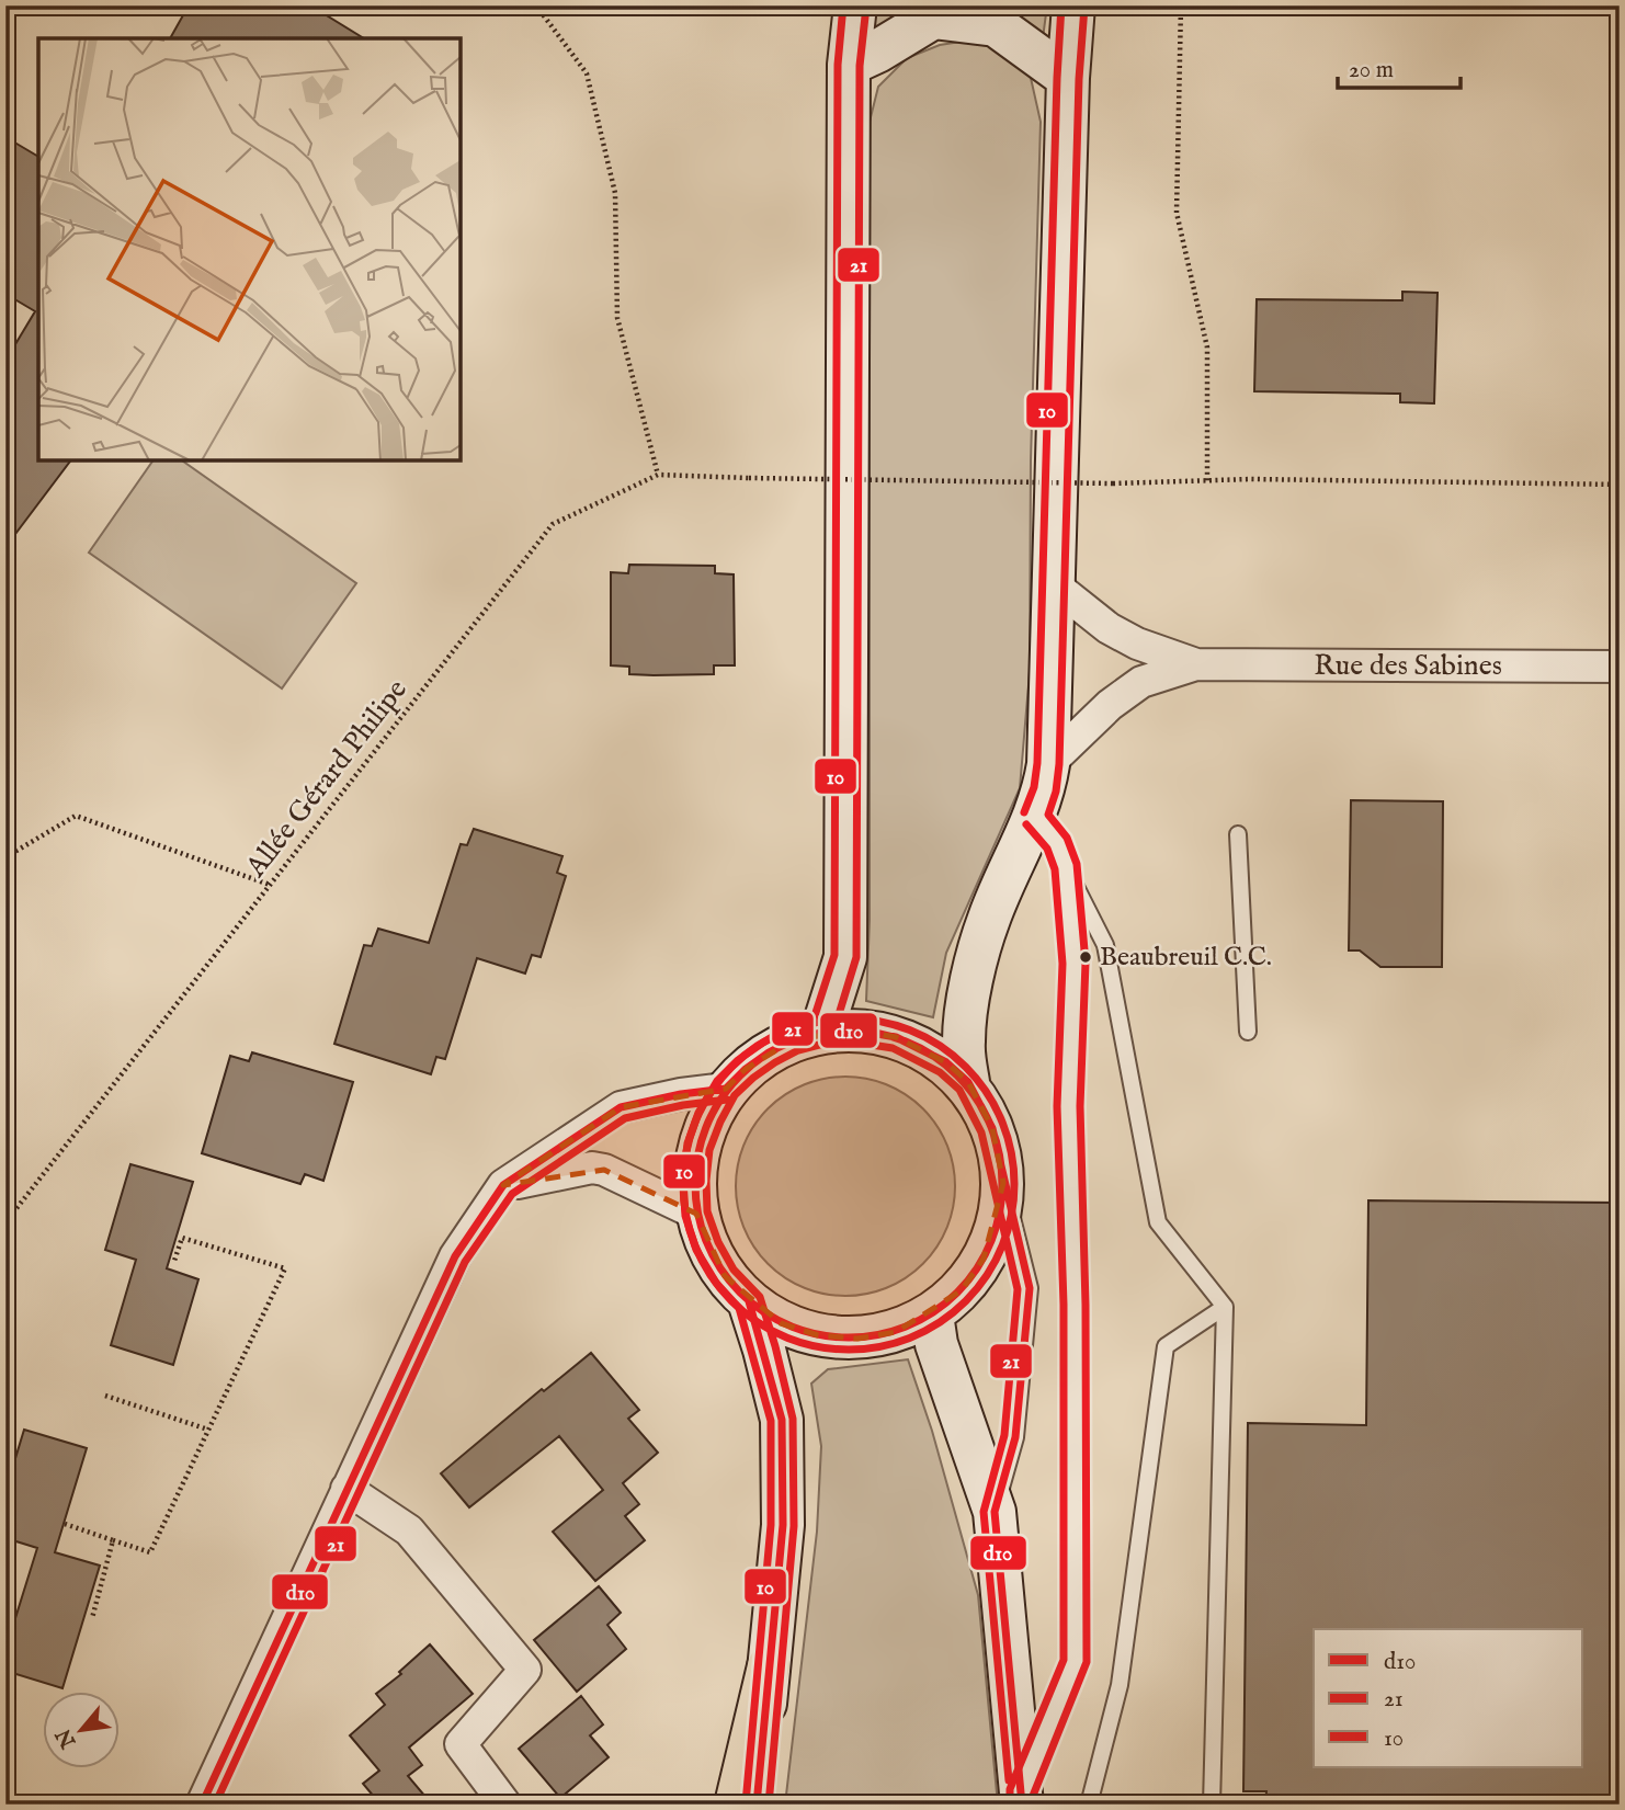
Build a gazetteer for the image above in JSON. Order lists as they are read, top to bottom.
{
  "streets": {
    "street": ["Rue des Sabines"],
    "path": ["Allée Gérard Philipe"]
  },
  "places": ["Beaubreuil C.C."],
  "lines": ["transit line 10", "transit line 21", "transit line d10"],
  "legend": ["d10", "21", "10"],
  "scale_bar": "20 m",
  "north": "bottom left"
}
